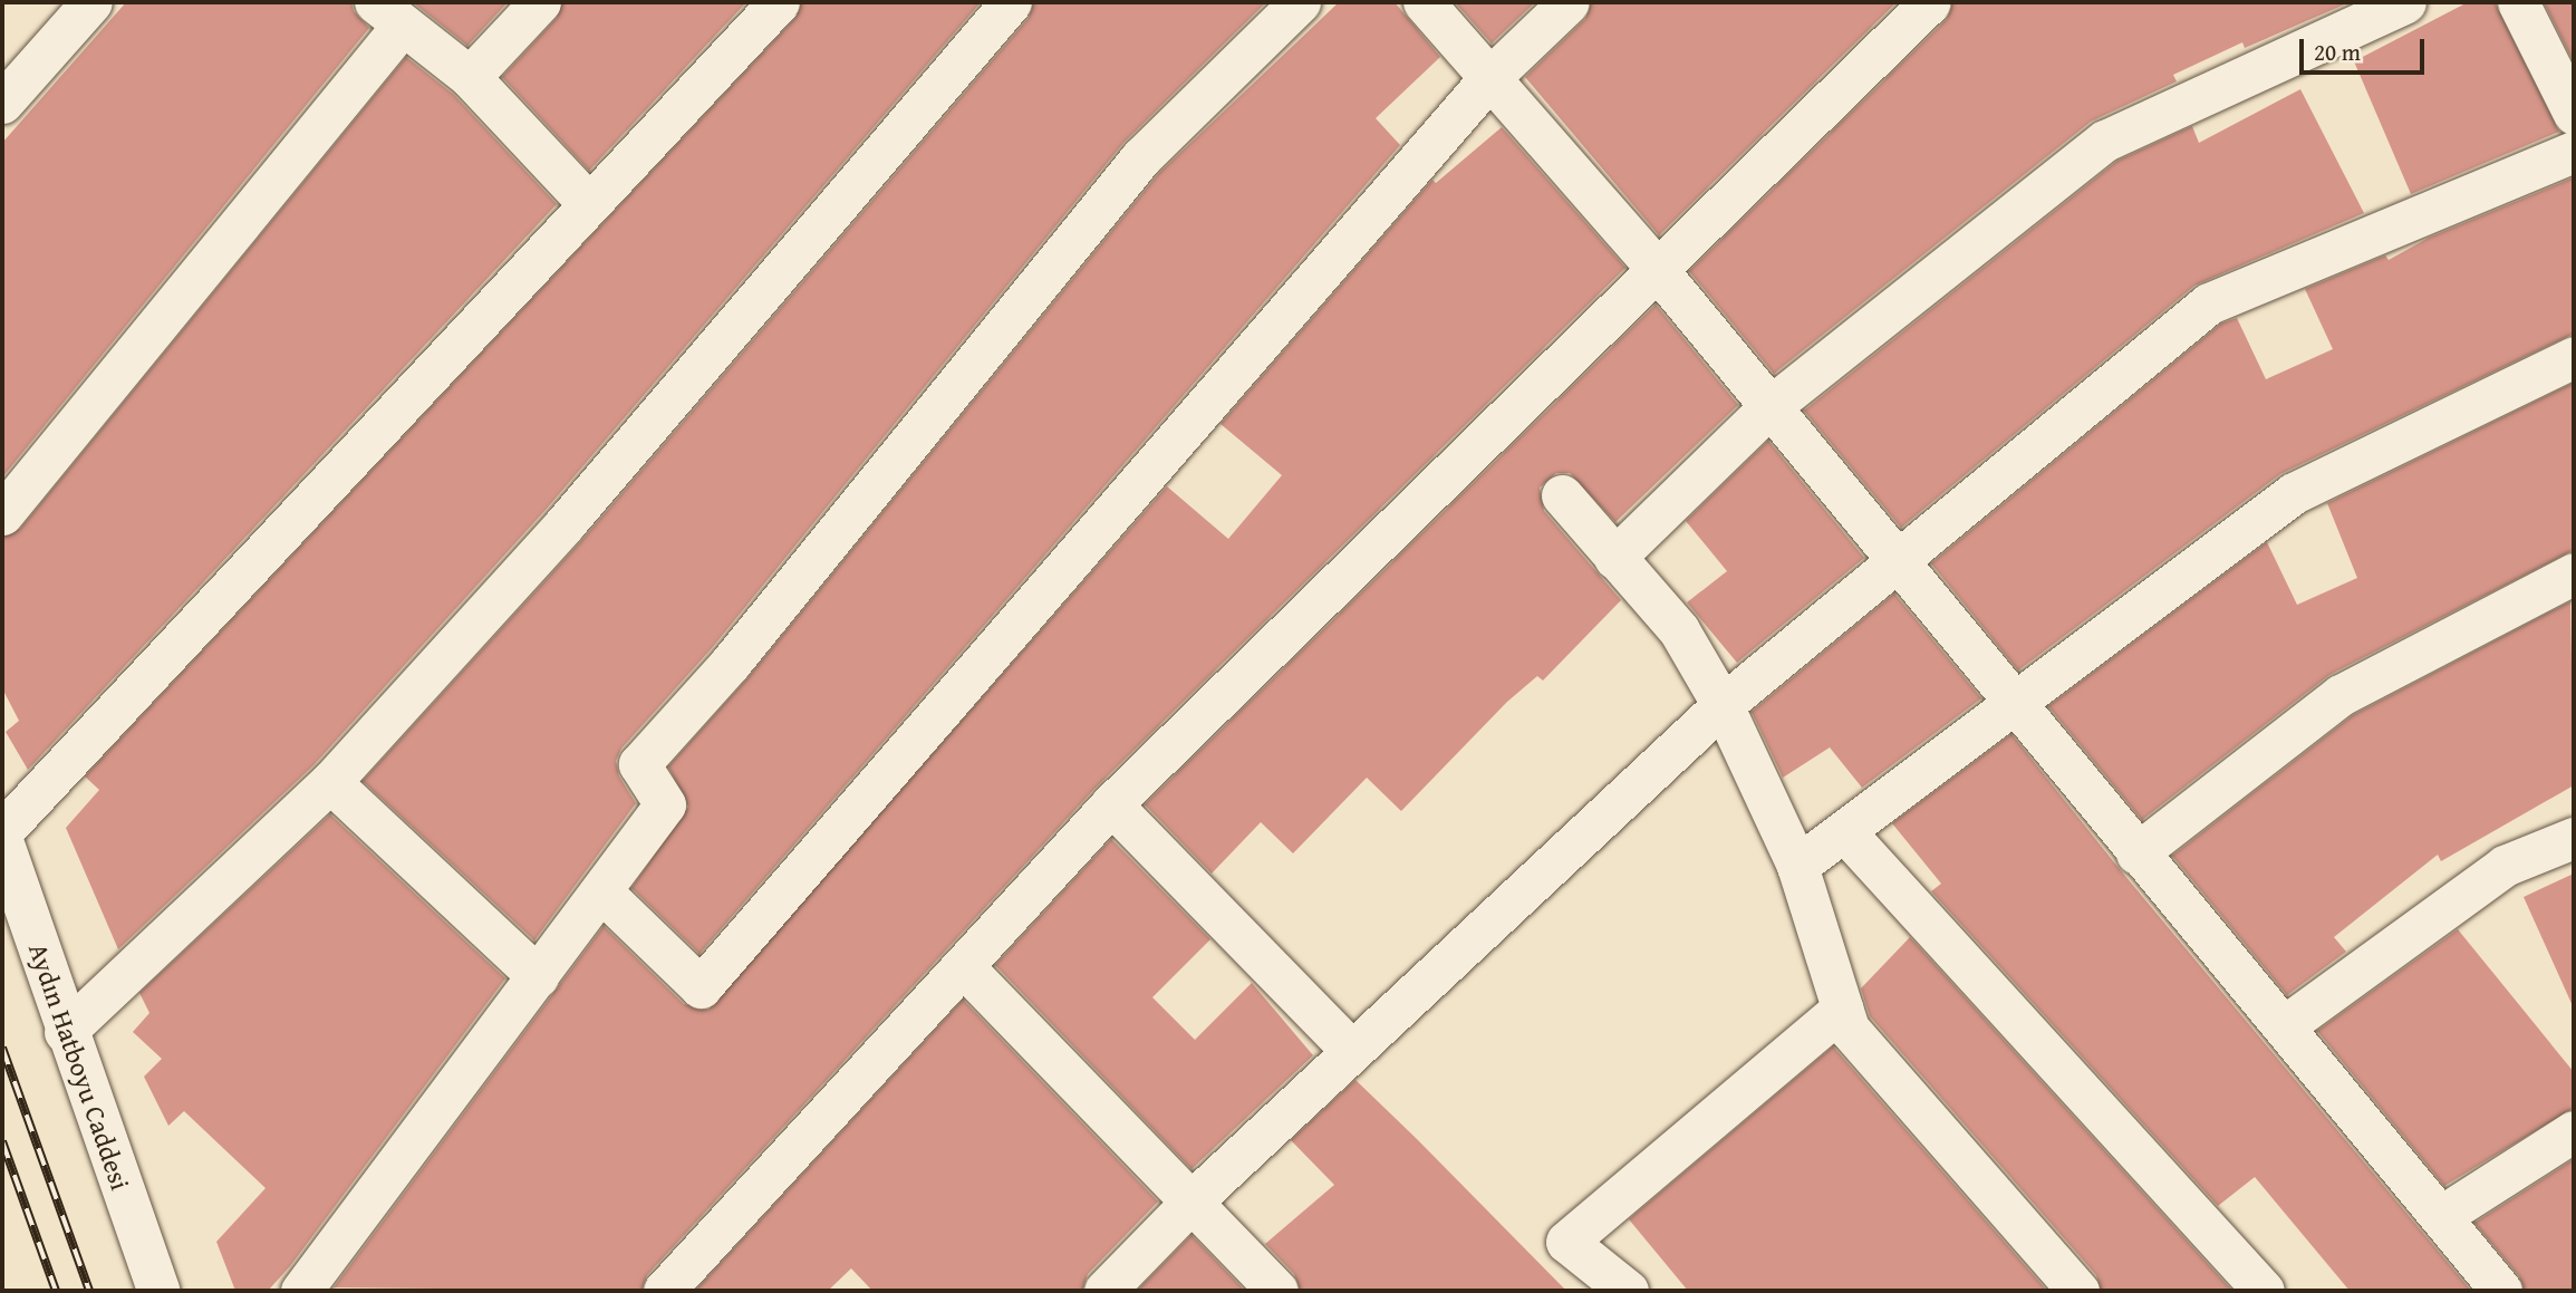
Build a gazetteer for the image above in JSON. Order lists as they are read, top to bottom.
{
  "streets": {
    "main road": ["Aydın Hatboyu Caddesi"]
  },
  "scale_bar": "20 m"
}
